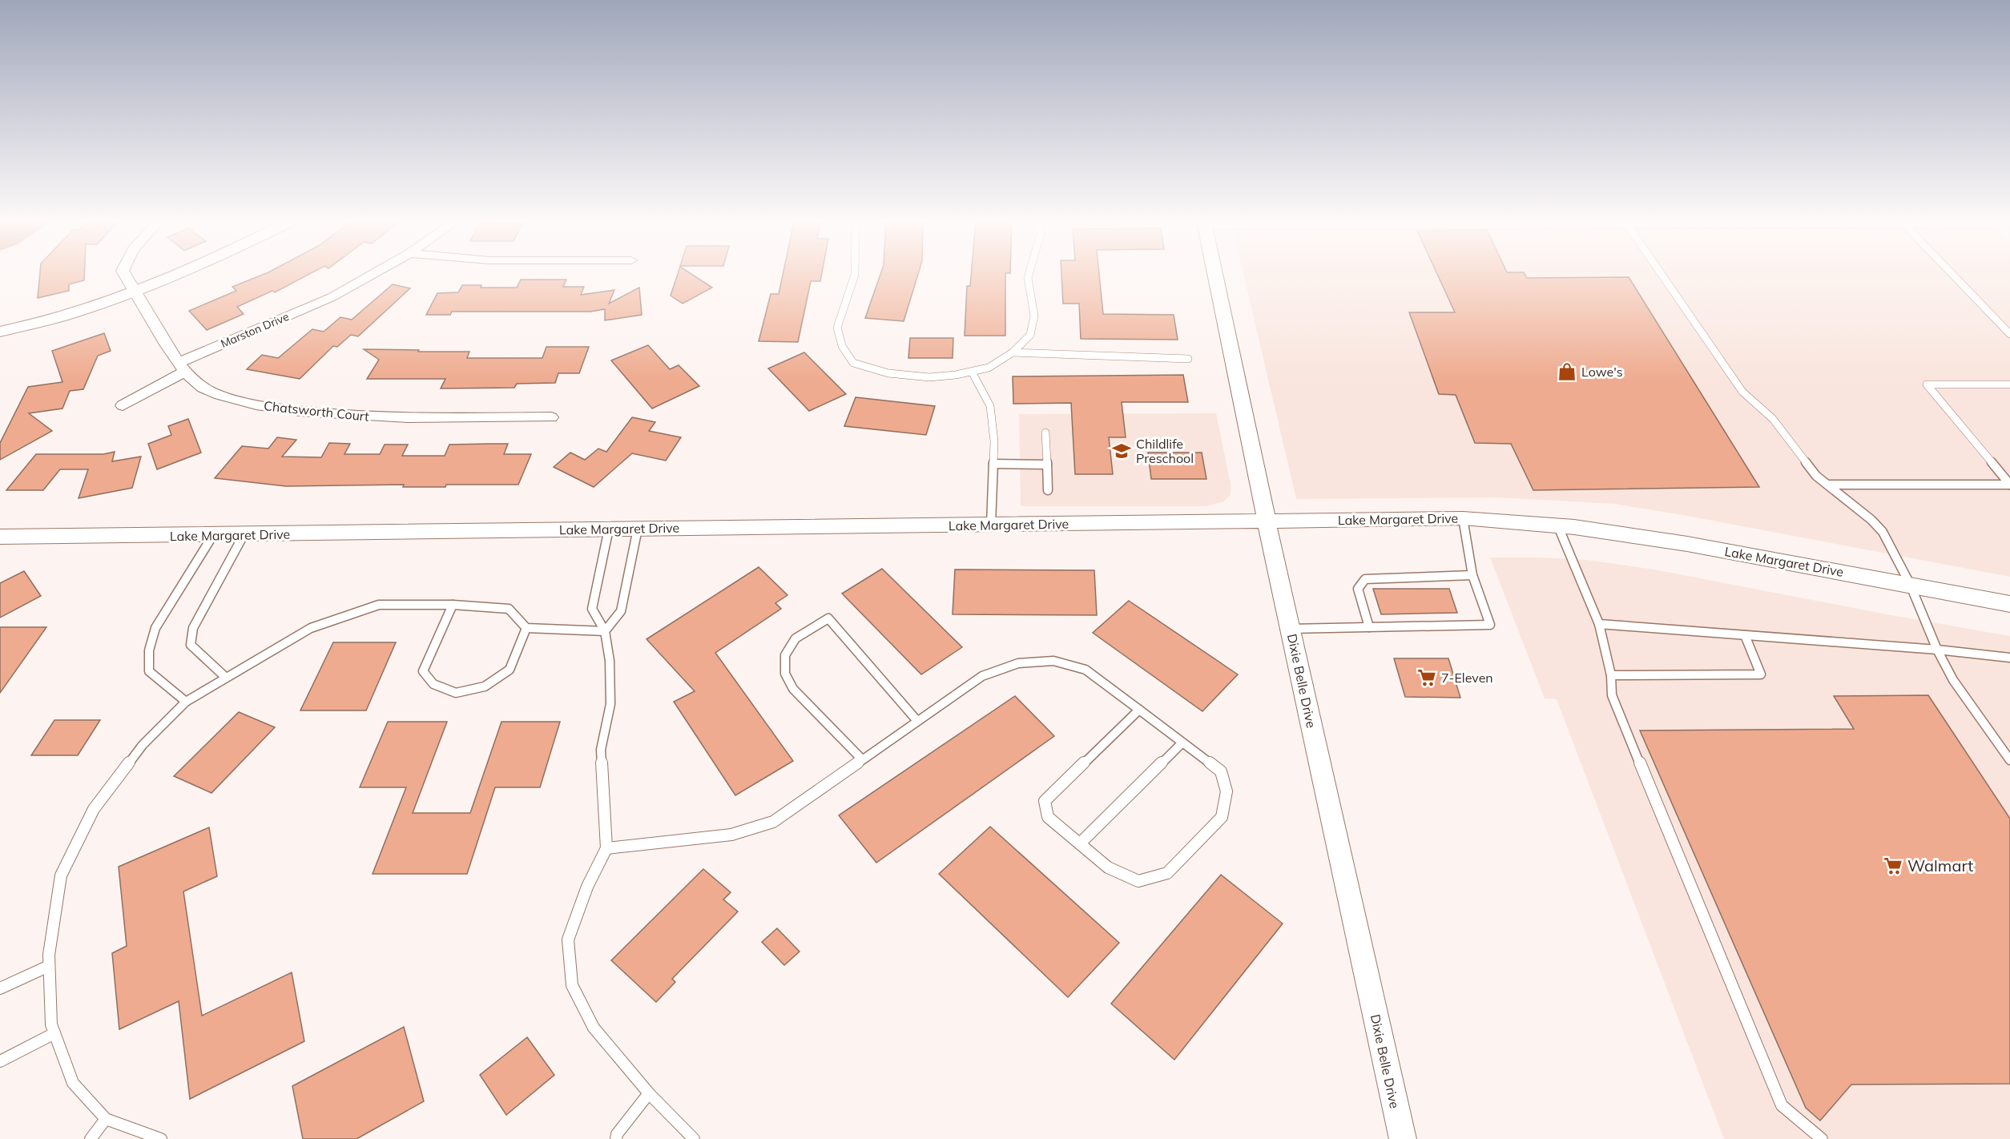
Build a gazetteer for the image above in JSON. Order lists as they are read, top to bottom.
{
  "streets": {
    "street": [
      "Marston Drive",
      "Chatsworth Court",
      "Lake Margaret Drive",
      "Dixie Belle Drive"
    ]
  },
  "crossings": [
    ["Marston Drive", "Chatsworth Court"],
    ["Lake Margaret Drive", "Dixie Belle Drive"]
  ],
  "places": {
    "shop": ["Lowe's"],
    "school or university": ["Childlife Preschool"],
    "supermarket": ["7-Eleven", "Walmart"]
  }
}
